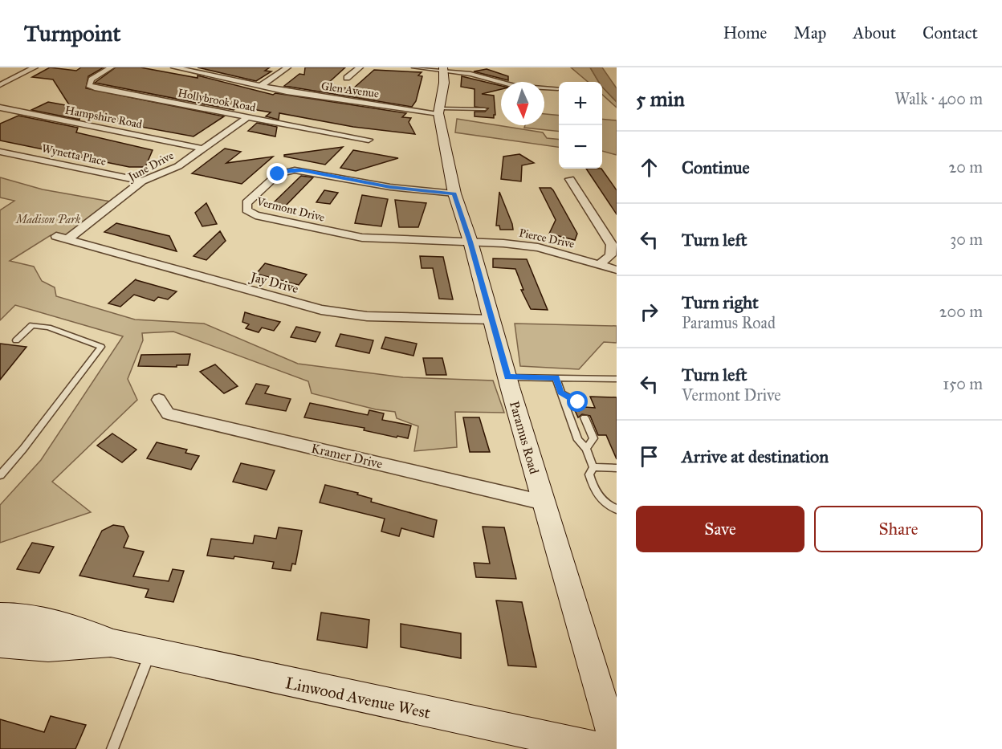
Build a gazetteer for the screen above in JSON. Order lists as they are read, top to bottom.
{
  "streets": {
    "main road": ["Paramus Road", "Linwood Avenue West"],
    "street": [
      "Glen Avenue",
      "Hollybrook Road",
      "Hampshire Road",
      "Wynetta Place",
      "June Drive",
      "Vermont Drive",
      "Pierce Drive",
      "Jay Drive",
      "Kramer Drive"
    ]
  },
  "crossings": [
    ["Glen Avenue", "Paramus Road"],
    ["Hollybrook Road", "June Drive"],
    ["Hampshire Road", "June Drive"],
    ["Wynetta Place", "June Drive"],
    ["June Drive", "Jay Drive"],
    ["Vermont Drive", "Pierce Drive"],
    ["Vermont Drive", "Paramus Road"],
    ["Pierce Drive", "Paramus Road"],
    ["Jay Drive", "Paramus Road"],
    ["Paramus Road", "Kramer Drive"]
  ],
  "parks": ["Madison Park"],
  "north": "bottom",
  "page": {
    "header": "Turnpoint",
    "nav": [
      "Home",
      "Map",
      "About",
      "Contact"
    ],
    "heading": ["5 min", "Walk · 400 m"],
    "map_buttons": ["+", "−"],
    "list": [
      ["Continue", "20 m"],
      ["Turn left", "30 m"],
      ["Turn right", "Paramus Road", "200 m"],
      ["Turn left", "Vermont Drive", "150 m"],
      "Arrive at destination"
    ],
    "buttons": ["Save", "Share"]
  }
}
